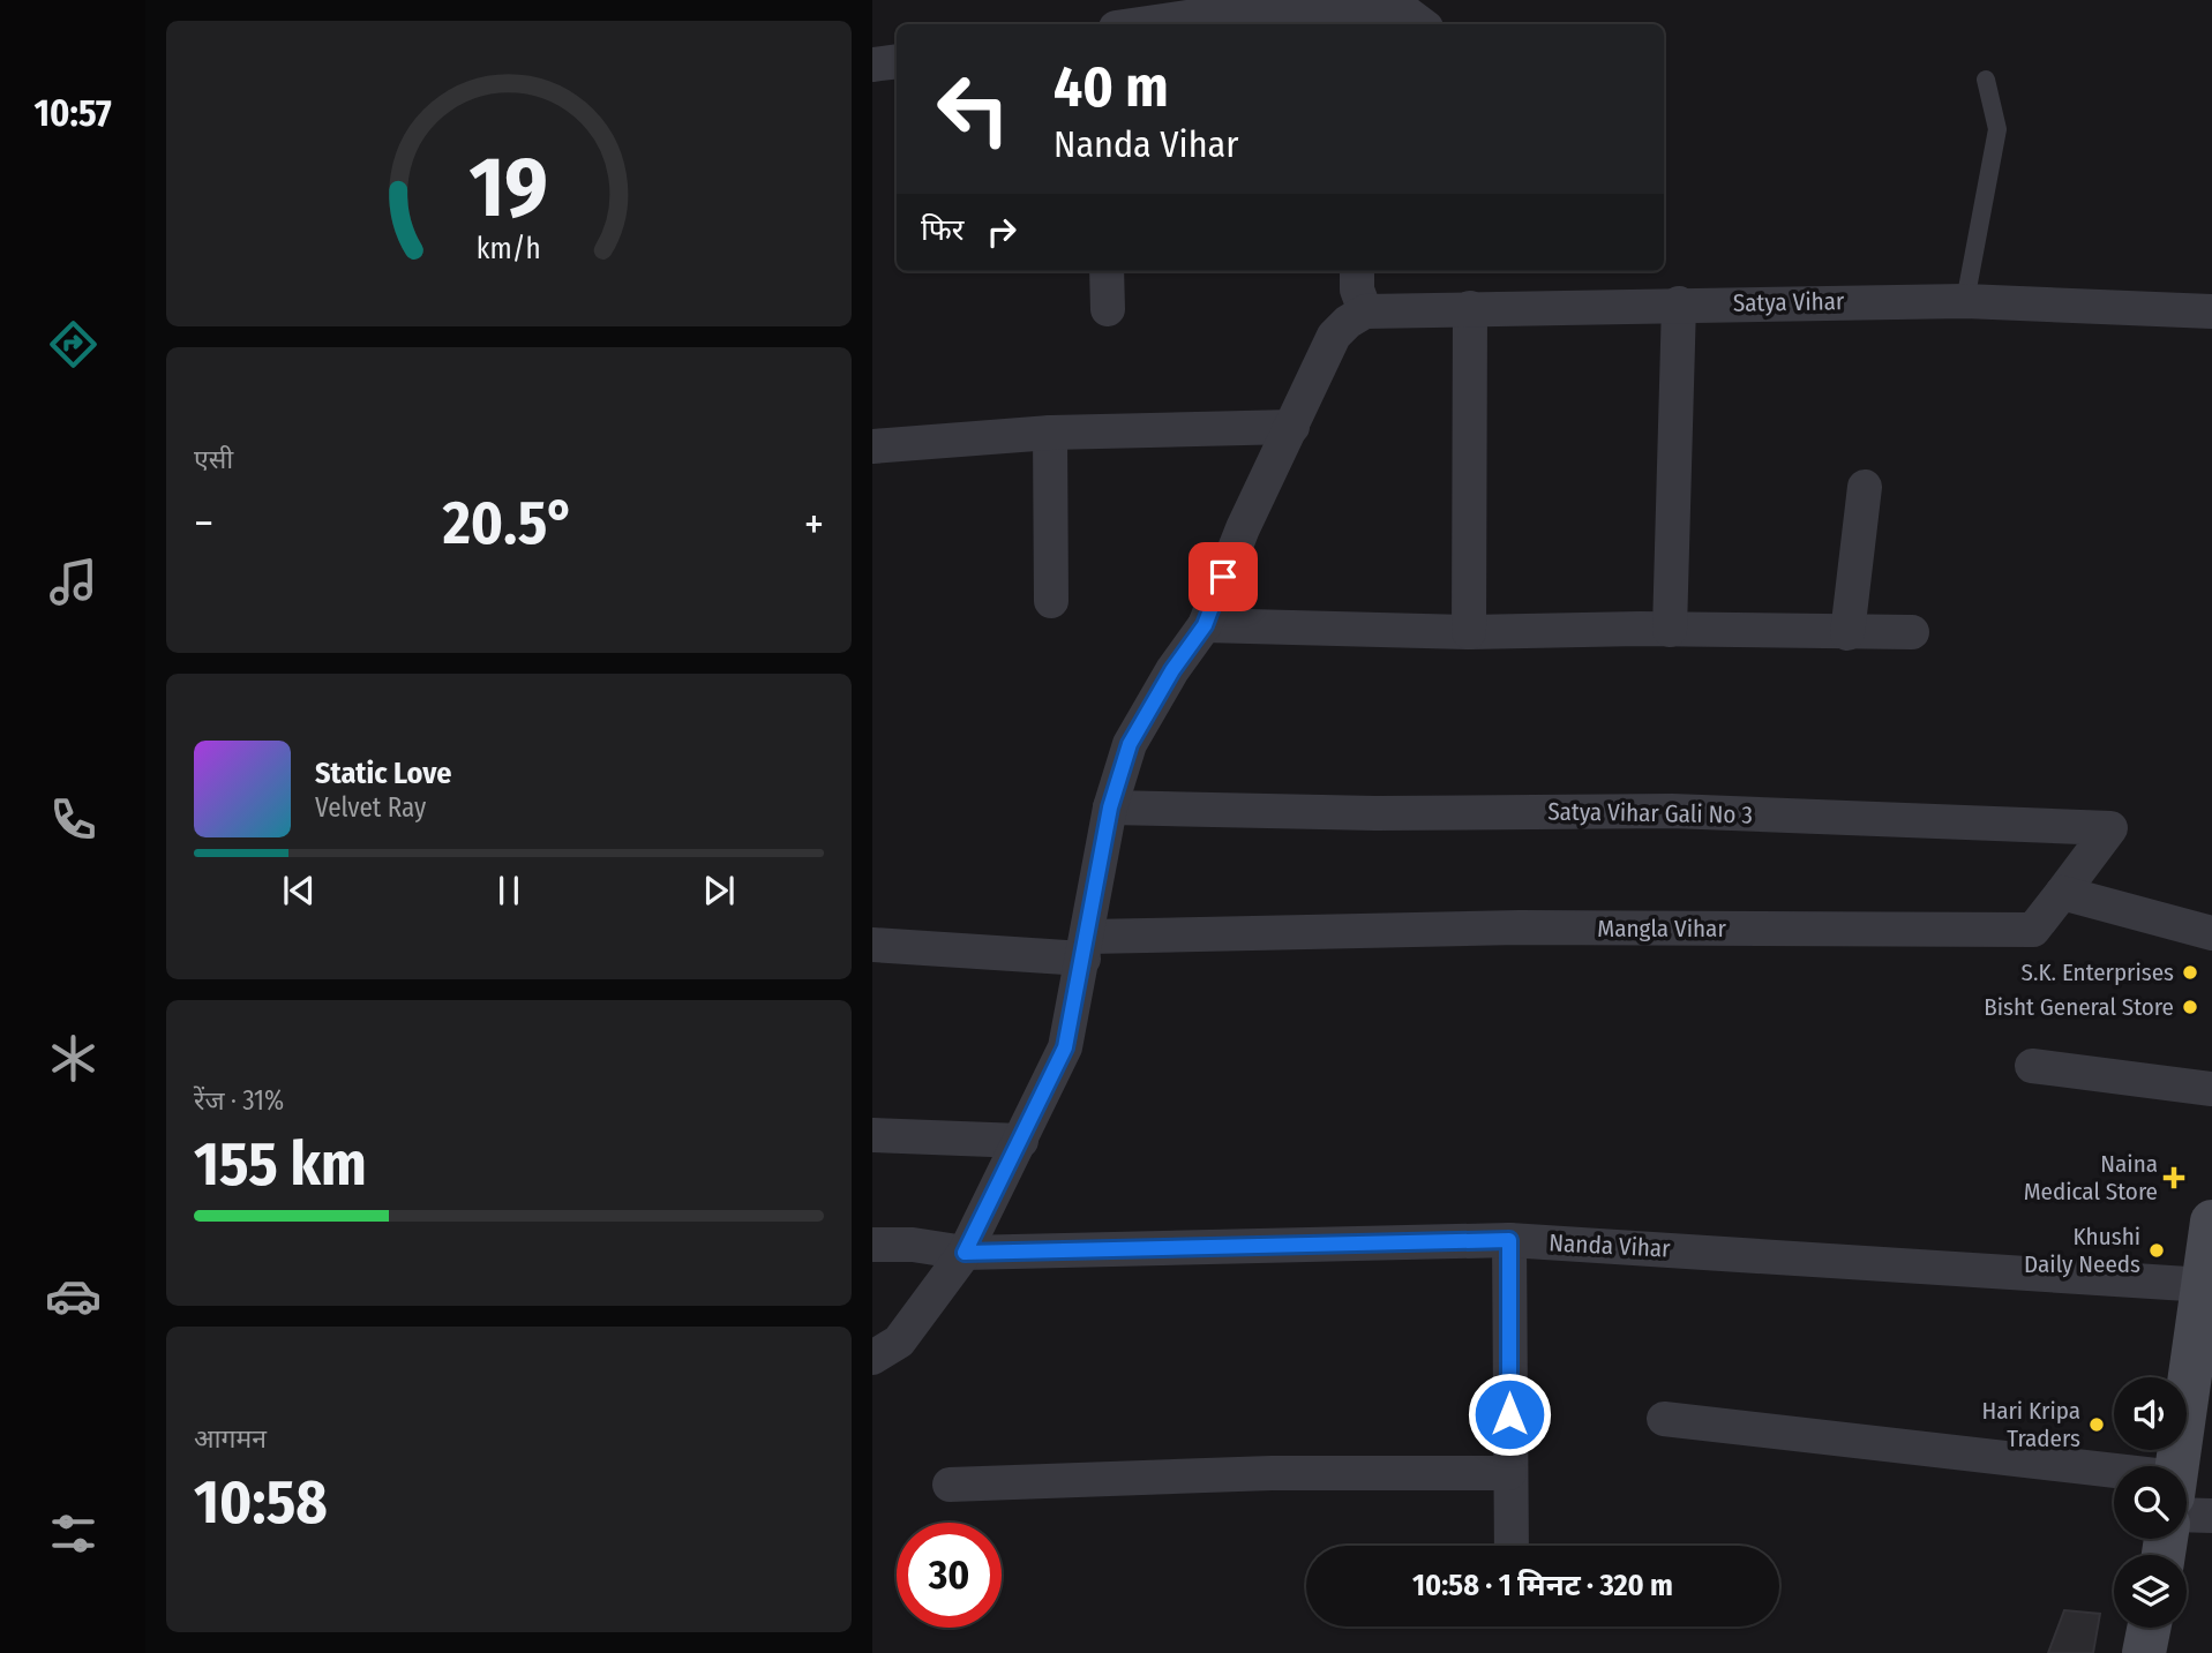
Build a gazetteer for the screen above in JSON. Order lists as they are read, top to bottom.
{
  "streets": {
    "street": [
      "Satya Vihar",
      "Satya Vihar Gali No 3",
      "Mangla Vihar",
      "Nanda Vihar"
    ]
  },
  "crossings": [
    ["Satya Vihar Gali No 3", "Mangla Vihar"]
  ],
  "places": {
    "other": [
      "S.K. Enterprises",
      "Bisht General Store",
      "Khushi Daily Needs",
      "Hari Kripa Traders"
    ],
    "health": ["Naina Medical Store"]
  },
  "page": {
    "tabs": "10:57",
    "turn": ["40 m", "Nanda Vihar"],
    "then": "फिर",
    "tile": [
      "एसी",
      ["रेंज · 31%", "155 km"],
      ["आगमन", "10:58"]
    ],
    "heat": ["−", "20.5°", "+"],
    "song": ["Static Love", "Velvet Ray"],
    "limit": "30",
    "trip": "10:58 · 1 मिनट · 320 m",
    "gauge": ["19", "km/h"]
  }
}
